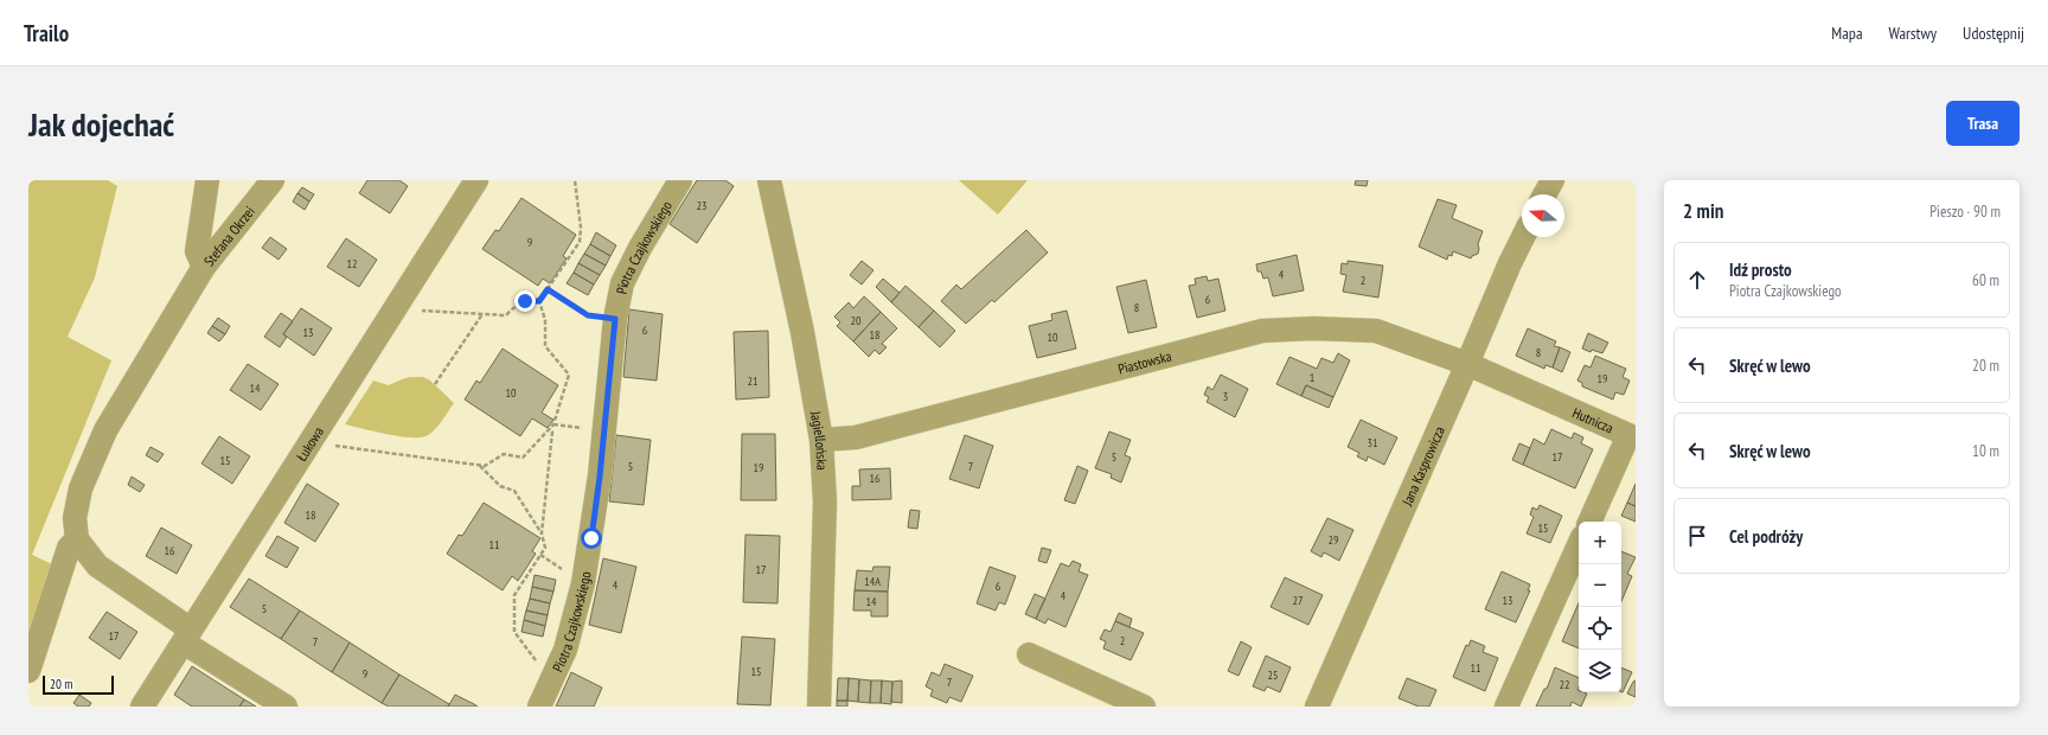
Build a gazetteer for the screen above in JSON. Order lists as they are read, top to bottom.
{
  "streets": {
    "street": [
      "Stefana Okrzei",
      "Piotra Czajkowskiego",
      "Piastowska",
      "Hutnicza",
      "Jagiellońska",
      "Łukowa",
      "Jana Kasprowicza"
    ]
  },
  "crossings": [
    ["Piastowska", "Hutnicza"],
    ["Piastowska", "Jagiellońska"],
    ["Piastowska", "Jana Kasprowicza"],
    ["Hutnicza", "Jana Kasprowicza"]
  ],
  "house_numbers": [
    "23",
    "9",
    "12",
    "4",
    "2",
    "6",
    "8",
    "20",
    "6",
    "13",
    "18",
    "10",
    "8",
    "1",
    "19",
    "21",
    "14",
    "10",
    "3",
    "31",
    "5",
    "17",
    "15",
    "5",
    "7",
    "19",
    "16",
    "18",
    "15",
    "29",
    "11",
    "16",
    "17",
    "14A",
    "4",
    "6",
    "4",
    "27",
    "13",
    "14",
    "5",
    "17",
    "2",
    "7",
    "11",
    "15",
    "9",
    "25",
    "7",
    "22"
  ],
  "scale_bar": "20 m",
  "north": "left",
  "page": {
    "header": "Trailo",
    "nav": ["Mapa", "Warstwy", "Udostępnij"],
    "buttons": "Trasa",
    "title": "Jak dojechać",
    "heading": ["2 min", "Pieszo · 90 m"],
    "list": [
      ["Idź prosto", "Piotra Czajkowskiego", "60 m"],
      ["Skręć w lewo", "20 m"],
      ["Skręć w lewo", "10 m"],
      "Cel podróży"
    ],
    "map_buttons": ["+", "−"],
    "scale": "20 m"
  }
}
